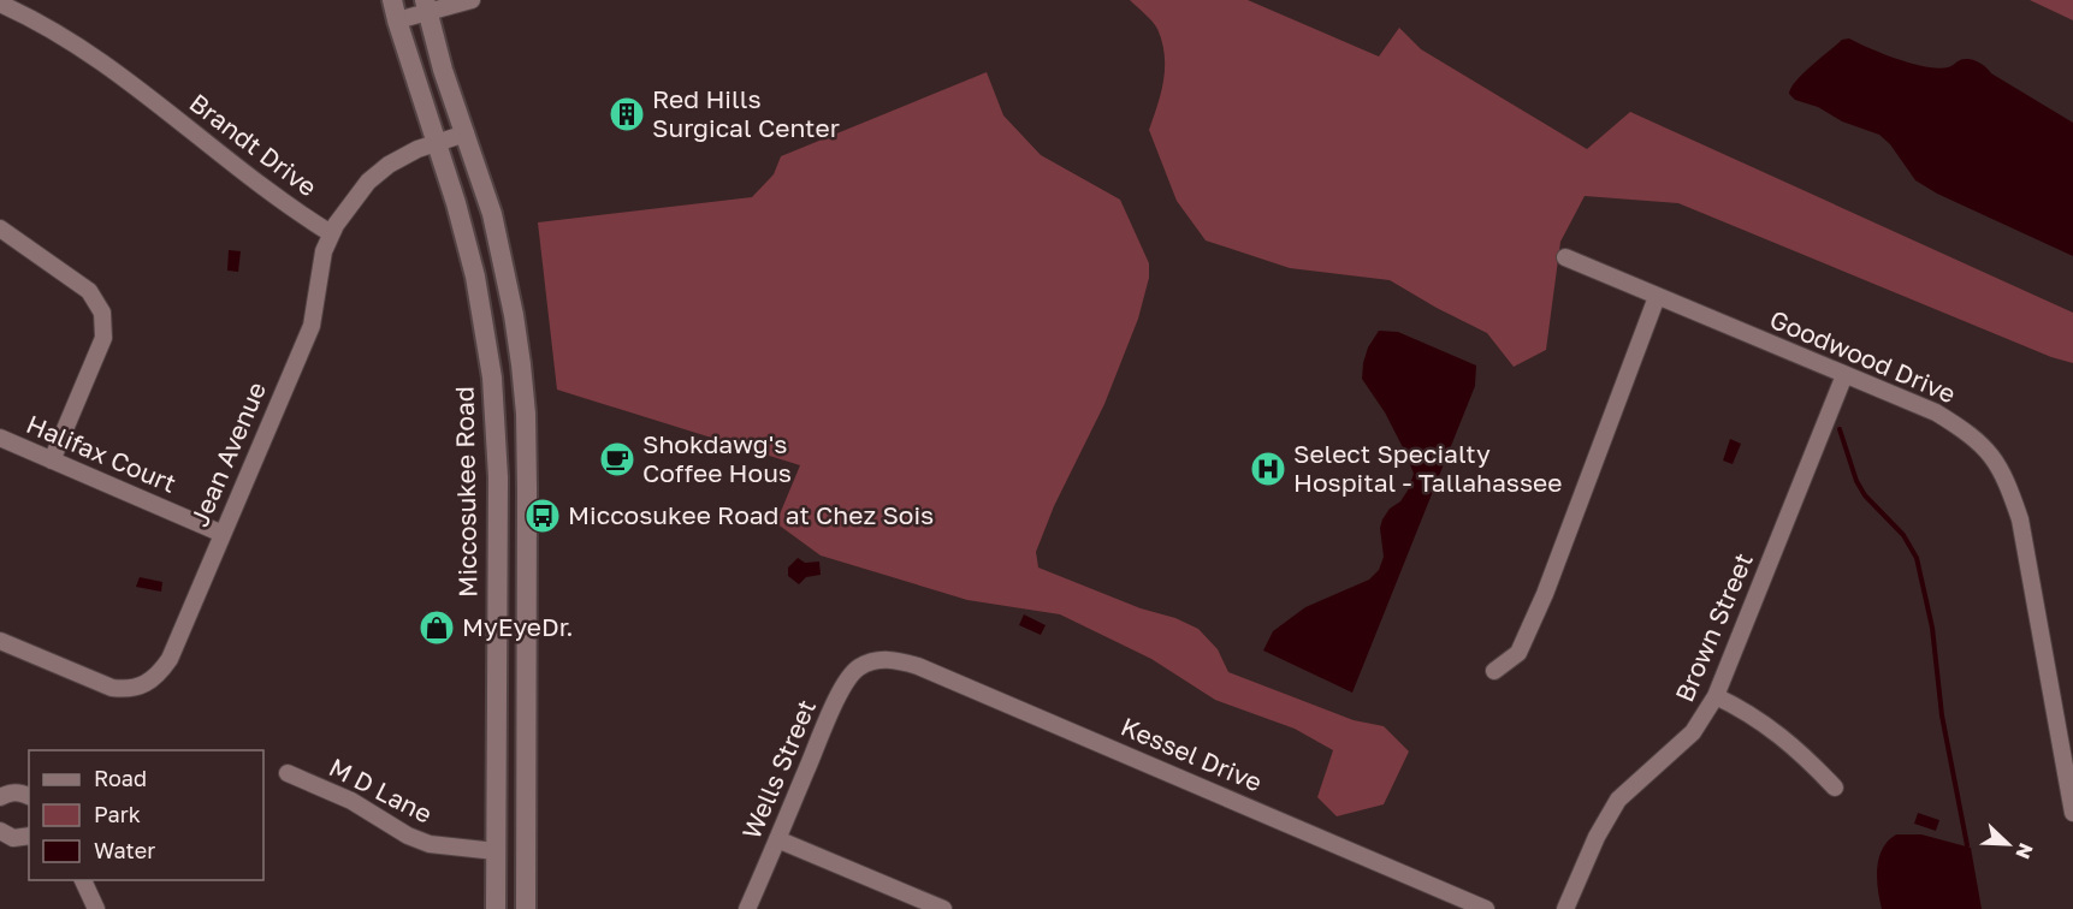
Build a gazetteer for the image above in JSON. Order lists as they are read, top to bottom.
{
  "streets": {
    "street": [
      "Brandt Drive",
      "Goodwood Drive",
      "Halifax Court",
      "Jean Avenue",
      "Miccosukee Road",
      "Brown Street",
      "Kessel Drive",
      "Wells Street",
      "M D Lane"
    ]
  },
  "crossings": [
    ["Brandt Drive", "Jean Avenue"],
    ["Brandt Drive", "Miccosukee Road"],
    ["Goodwood Drive", "Brown Street"],
    ["Halifax Court", "Jean Avenue"],
    ["Miccosukee Road", "M D Lane"],
    ["Kessel Drive", "Wells Street"]
  ],
  "places": {
    "building": ["Red Hills Surgical Center"],
    "cafe": ["Shokdawg's Coffee Hous"],
    "hospital": ["Select Specialty Hospital - Tallahassee"],
    "bus stop": ["Miccosukee Road at Chez Sois"],
    "shop": ["MyEyeDr."]
  },
  "legend": ["Road", "Park", "Water"],
  "north": "bottom right"
}
